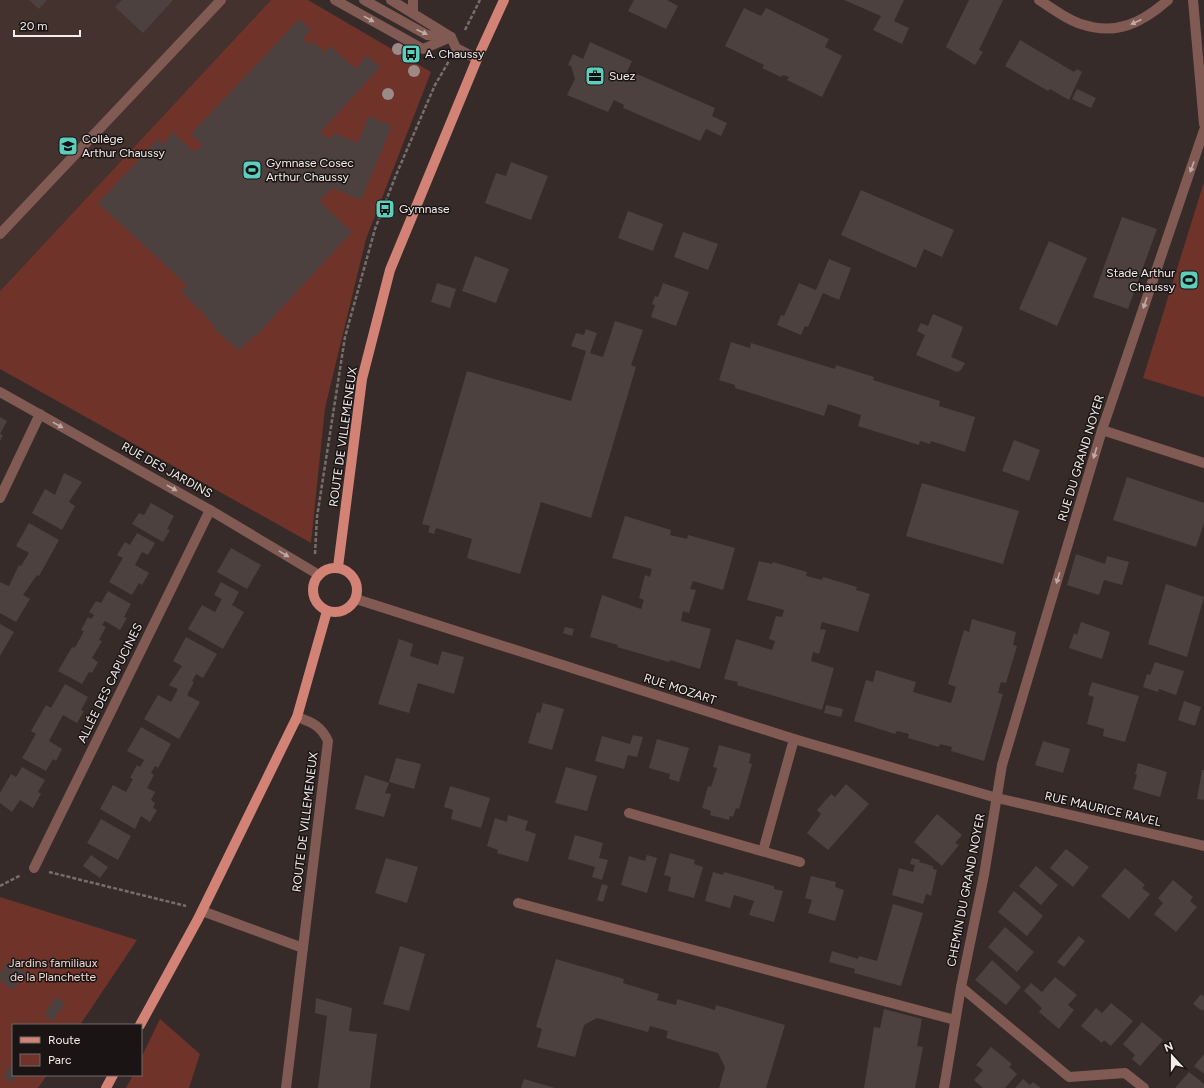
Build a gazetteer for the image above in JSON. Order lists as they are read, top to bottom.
{
  "streets": {
    "main road": ["ROUTE DE VILLEMENEUX"],
    "street": [
      "RUE DU GRAND NOYER",
      "RUE DES JARDINS",
      "ALLÉE DES CAPUCINES",
      "RUE MOZART",
      "RUE MAURICE RAVEL",
      "CHEMIN DU GRAND NOYER"
    ]
  },
  "crossings": [
    ["ROUTE DE VILLEMENEUX", "RUE DES JARDINS"],
    ["ROUTE DE VILLEMENEUX", "RUE MOZART"],
    ["RUE DU GRAND NOYER", "RUE MOZART"],
    ["RUE DU GRAND NOYER", "RUE MAURICE RAVEL"],
    ["RUE DU GRAND NOYER", "CHEMIN DU GRAND NOYER"],
    ["RUE DES JARDINS", "ALLÉE DES CAPUCINES"],
    ["RUE DES JARDINS", "RUE MOZART"],
    ["RUE MOZART", "RUE MAURICE RAVEL"],
    ["RUE MOZART", "CHEMIN DU GRAND NOYER"],
    ["RUE MAURICE RAVEL", "CHEMIN DU GRAND NOYER"]
  ],
  "one_way": ["RUE DU GRAND NOYER", "RUE DES JARDINS"],
  "parks": ["Jardins familiaux de la Planchette"],
  "places": {
    "bus stop": ["A. Chaussy", "Gymnase"],
    "office": ["Suez"],
    "school or university": ["Collège Arthur Chaussy"],
    "sports": ["Gymnase Cosec Arthur Chaussy", "Stade Arthur Chaussy"]
  },
  "legend": ["Route", "Parc"],
  "scale_bar": "20 m",
  "north": "top"
}
